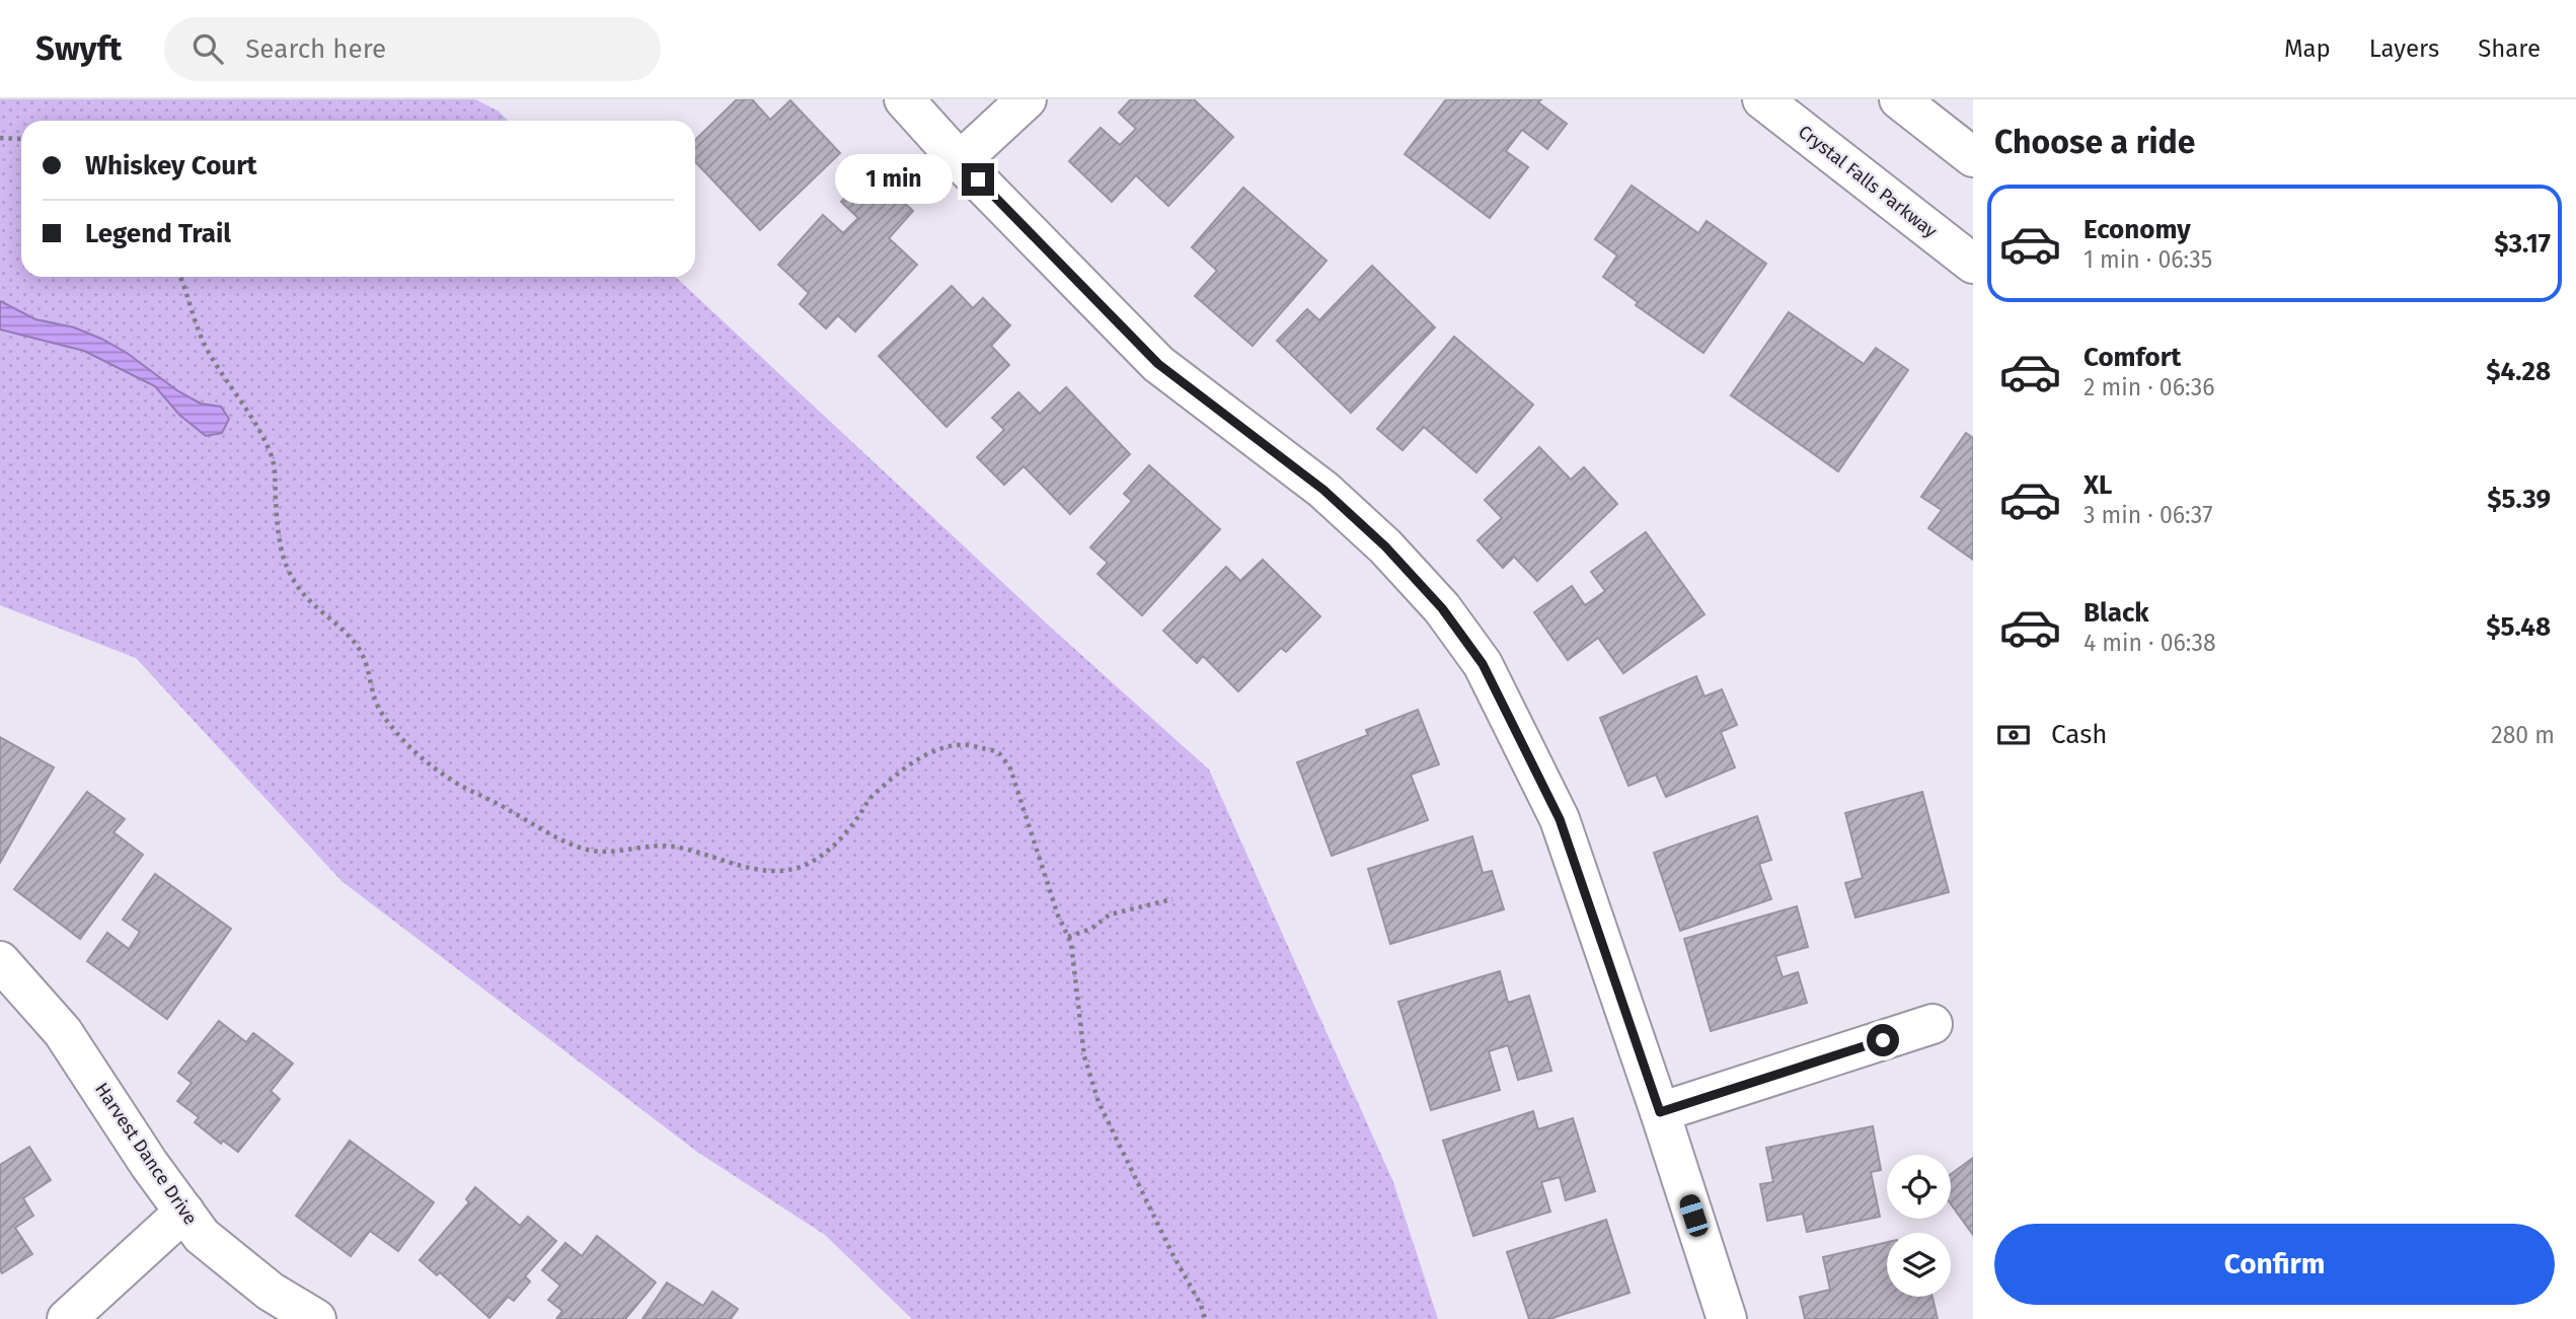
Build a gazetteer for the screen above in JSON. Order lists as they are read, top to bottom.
{
  "streets": {
    "street": ["Crystal Falls Parkway", "Harvest Dance Drive"]
  },
  "page": {
    "header": "Swyft",
    "search": "Search here",
    "nav": ["Map", "Layers", "Share"],
    "heading": "Choose a ride",
    "banner": ["Whiskey Court", "Legend Trail"],
    "bubble": "1 min",
    "list": [
      {
        "name": "Economy",
        "note": "1 min · 06:35",
        "value": "$3.17"
      },
      {
        "name": "Comfort",
        "note": "2 min · 06:36",
        "value": "$4.28"
      },
      {
        "name": "XL",
        "note": "3 min · 06:37",
        "value": "$5.39"
      },
      {
        "name": "Black",
        "note": "4 min · 06:38",
        "value": "$5.48"
      }
    ],
    "pay": ["Cash", "280 m"],
    "buttons": "Confirm"
  }
}
